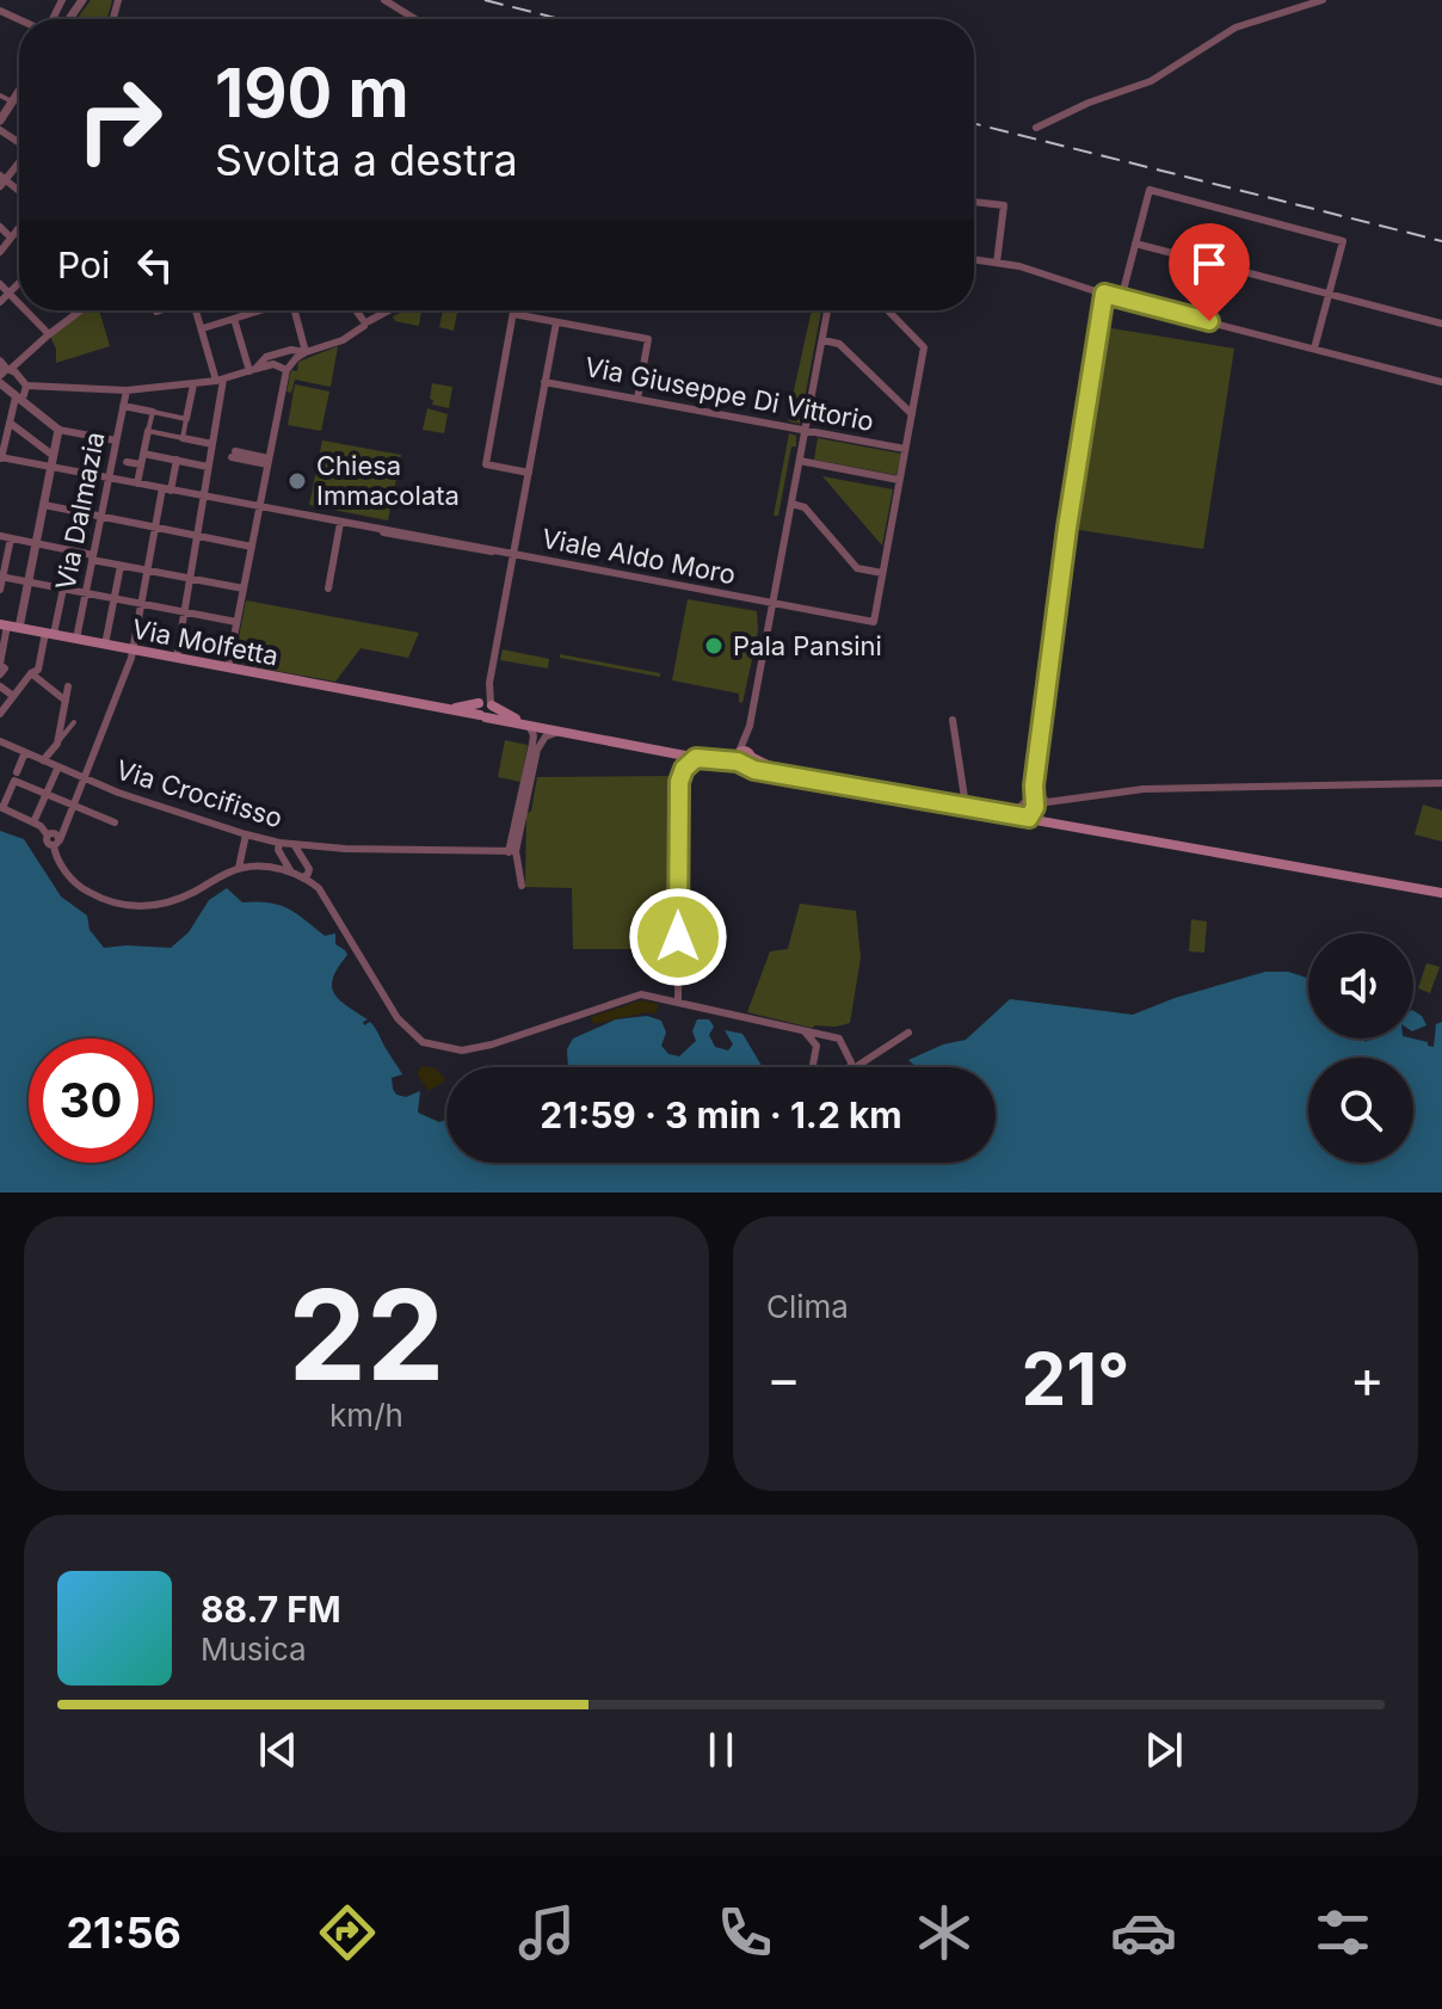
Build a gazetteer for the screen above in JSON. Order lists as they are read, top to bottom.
{
  "streets": {
    "main road": ["Via Molfetta"],
    "street": [
      "Via Giuseppe Di Vittorio",
      "Via Dalmazia",
      "Viale Aldo Moro",
      "Via Crocifisso"
    ]
  },
  "crossings": [
    ["Via Dalmazia", "Viale Aldo Moro"],
    ["Via Dalmazia", "Via Molfetta"]
  ],
  "places": ["Chiesa Immacolata", "Pala Pansini"],
  "page": {
    "turn": ["190 m", "Svolta a destra"],
    "then": "Poi",
    "limit": "30",
    "trip": "21:59 · 3 min · 1.2 km",
    "tile": [
      ["22", "km/h"],
      "Clima"
    ],
    "heat": ["−", "21°", "+"],
    "song": ["88.7 FM", "Musica"],
    "tabs": "21:56"
  }
}
